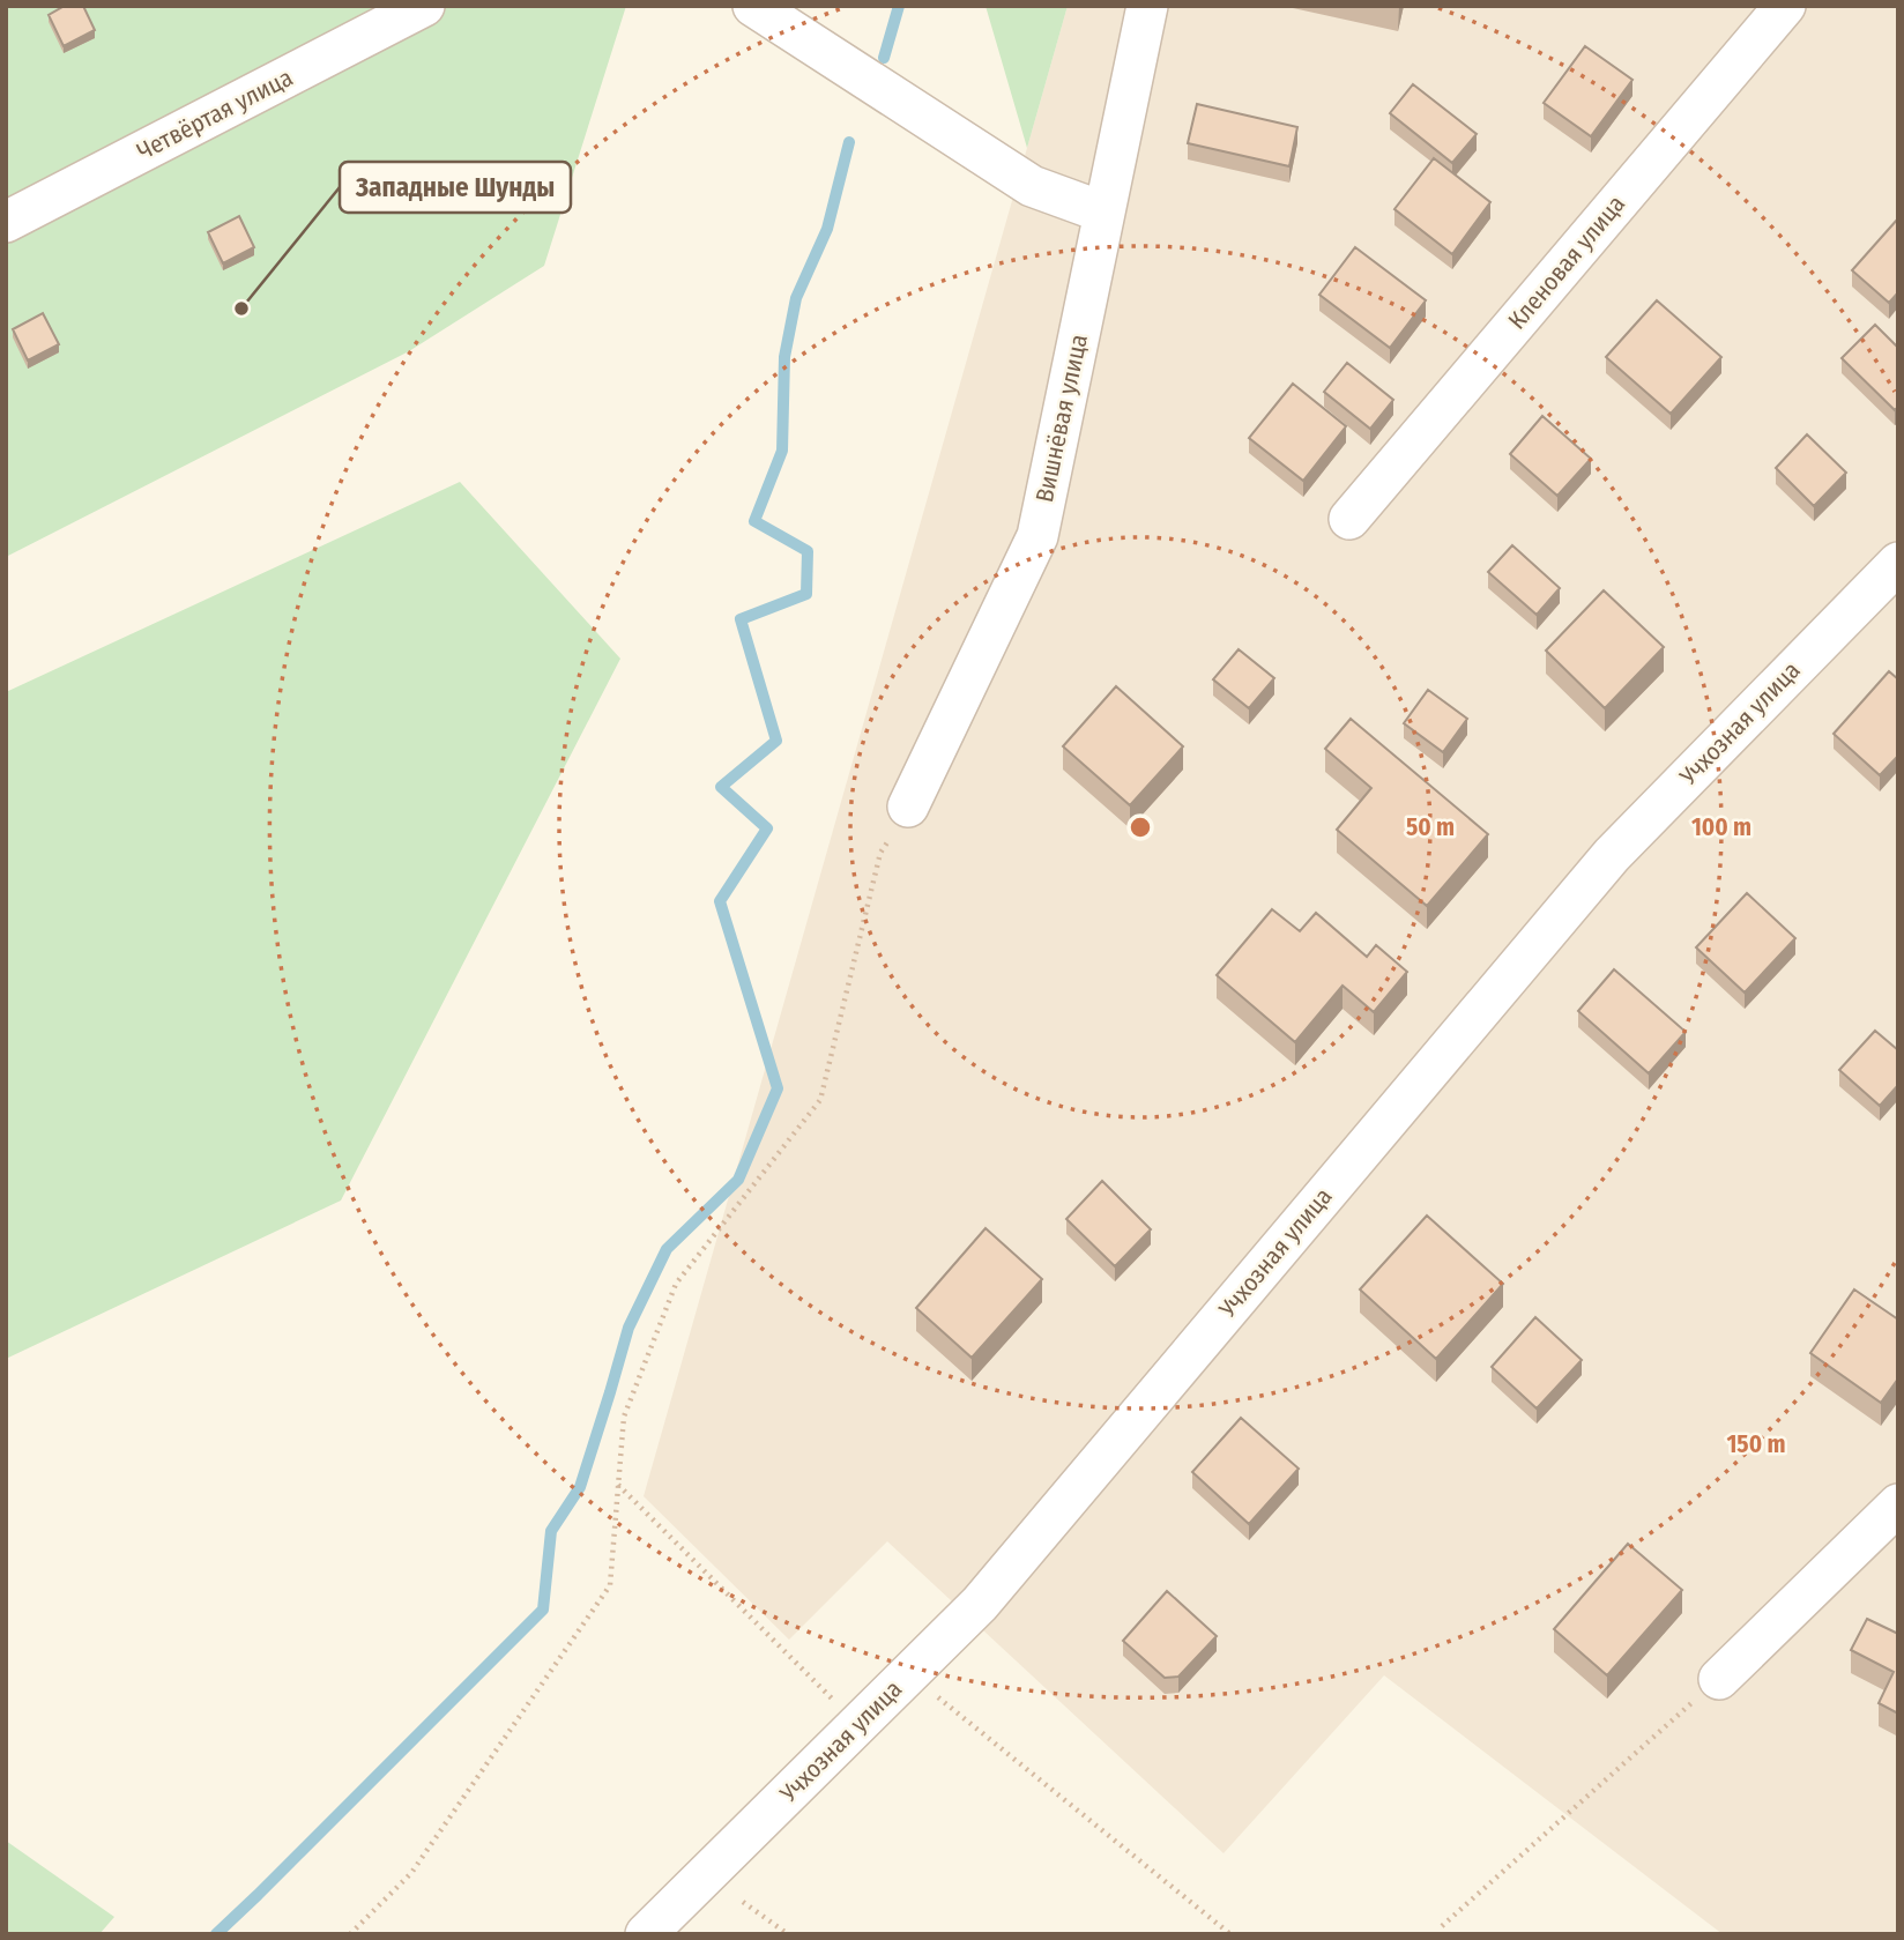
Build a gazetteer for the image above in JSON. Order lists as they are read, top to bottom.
{
  "streets": {
    "street": [
      "Четвёртая улица",
      "Кленовая улица",
      "Вишнёвая улица",
      "Учхозная улица"
    ]
  },
  "places": ["Западные Шунды"],
  "rings": ["50 m", "100 m", "150 m"]
}
